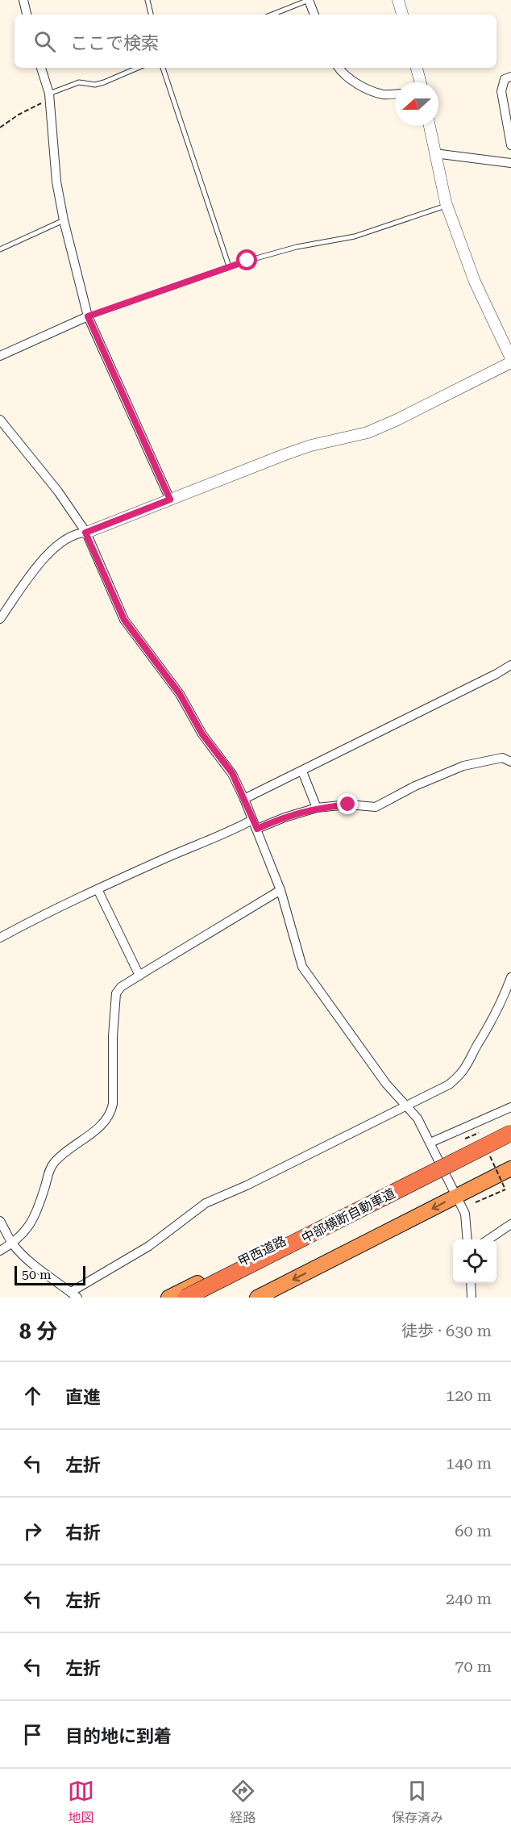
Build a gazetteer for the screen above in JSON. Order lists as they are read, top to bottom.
{
  "streets": {
    "highway": ["中部横断自動車道", "甲西道路"]
  },
  "scale_bar": "50 m",
  "north": "left",
  "page": {
    "search": "ここで検索",
    "scale": "50 m",
    "heading": ["8 分", "徒歩 · 630 m"],
    "list": [
      ["直進", "120 m"],
      ["左折", "140 m"],
      ["右折", "60 m"],
      ["左折", "240 m"],
      ["左折", "70 m"],
      "目的地に到着"
    ],
    "nav": ["地図", "経路", "保存済み"]
  }
}
